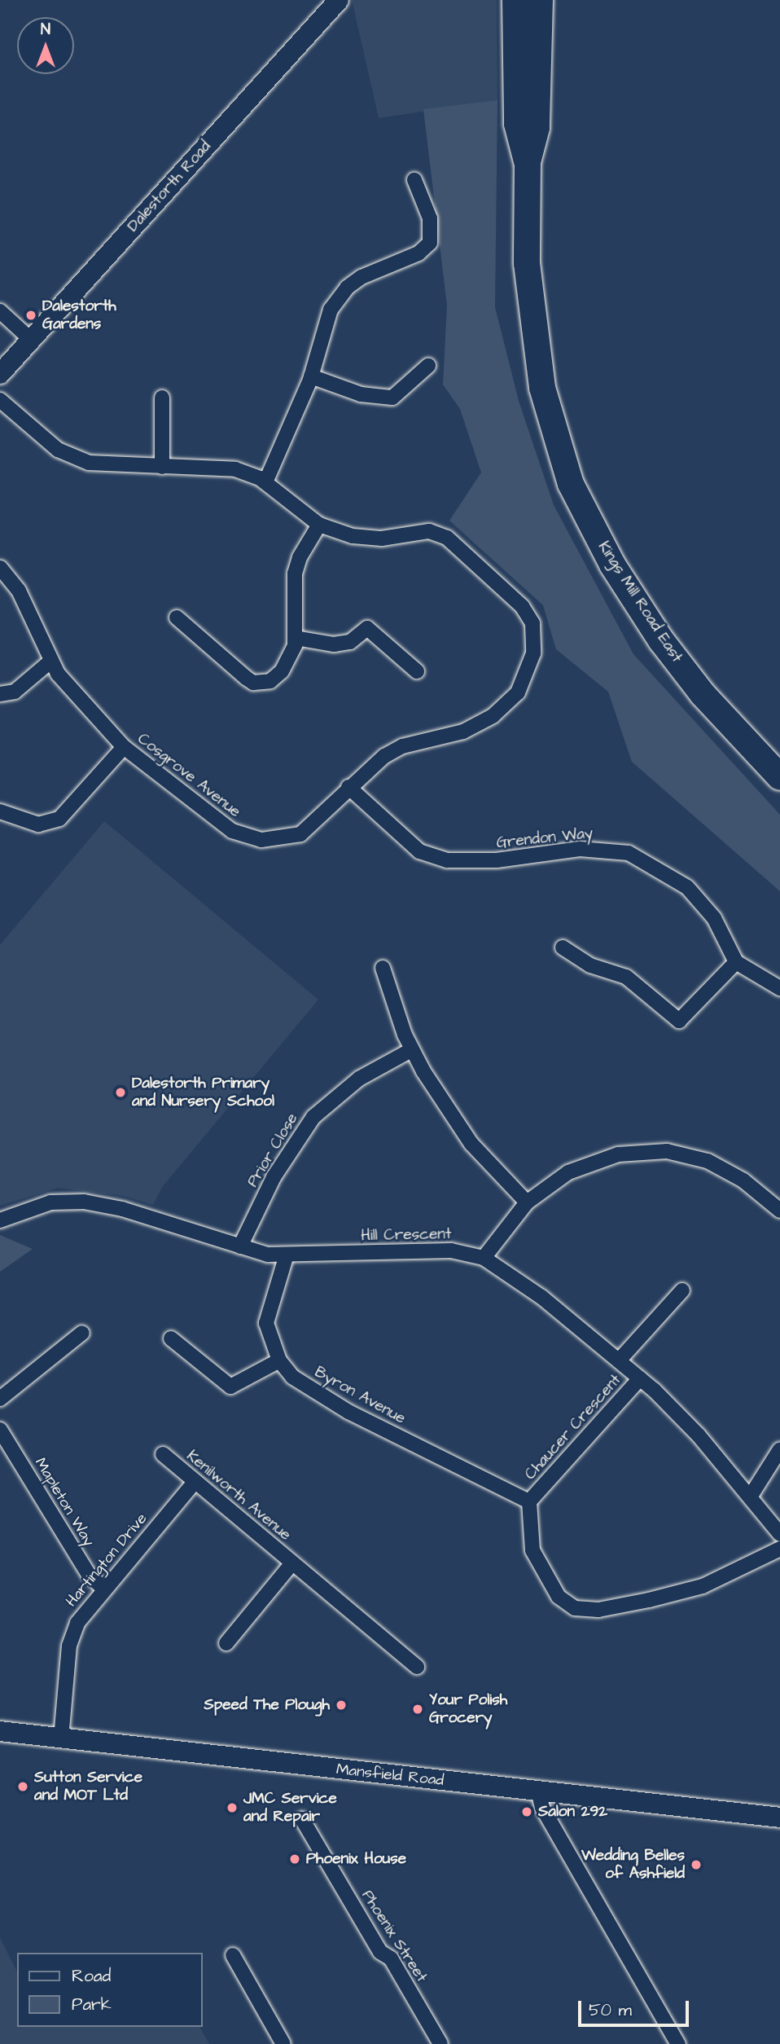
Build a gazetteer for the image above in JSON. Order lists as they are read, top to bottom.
{
  "streets": {
    "highway": ["Kings Mill Road East"],
    "main road": ["Dalestorth Road", "Mansfield Road"],
    "street": [
      "Cosgrove Avenue",
      "Grendon Way",
      "Prior Close",
      "Hill Crescent",
      "Byron Avenue",
      "Chaucer Crescent",
      "Kenilworth Avenue",
      "Mapleton Way",
      "Hartington Drive",
      "Phoenix Street"
    ]
  },
  "crossings": [
    ["Cosgrove Avenue", "Grendon Way"],
    ["Prior Close", "Hill Crescent"],
    ["Hill Crescent", "Byron Avenue"],
    ["Hill Crescent", "Chaucer Crescent"],
    ["Byron Avenue", "Chaucer Crescent"],
    ["Kenilworth Avenue", "Hartington Drive"],
    ["Mapleton Way", "Hartington Drive"],
    ["Hartington Drive", "Mansfield Road"]
  ],
  "places": [
    "Dalestorth Gardens",
    "Dalestorth Primary and Nursery School",
    "Speed The Plough",
    "Your Polish Grocery",
    "Sutton Service and MOT Ltd",
    "JMC Service and Repair",
    "Salon 292",
    "Phoenix House",
    "Wedding Belles of Ashfield"
  ],
  "legend": ["Road", "Park"],
  "scale_bar": "50 m",
  "north": "top"
}
